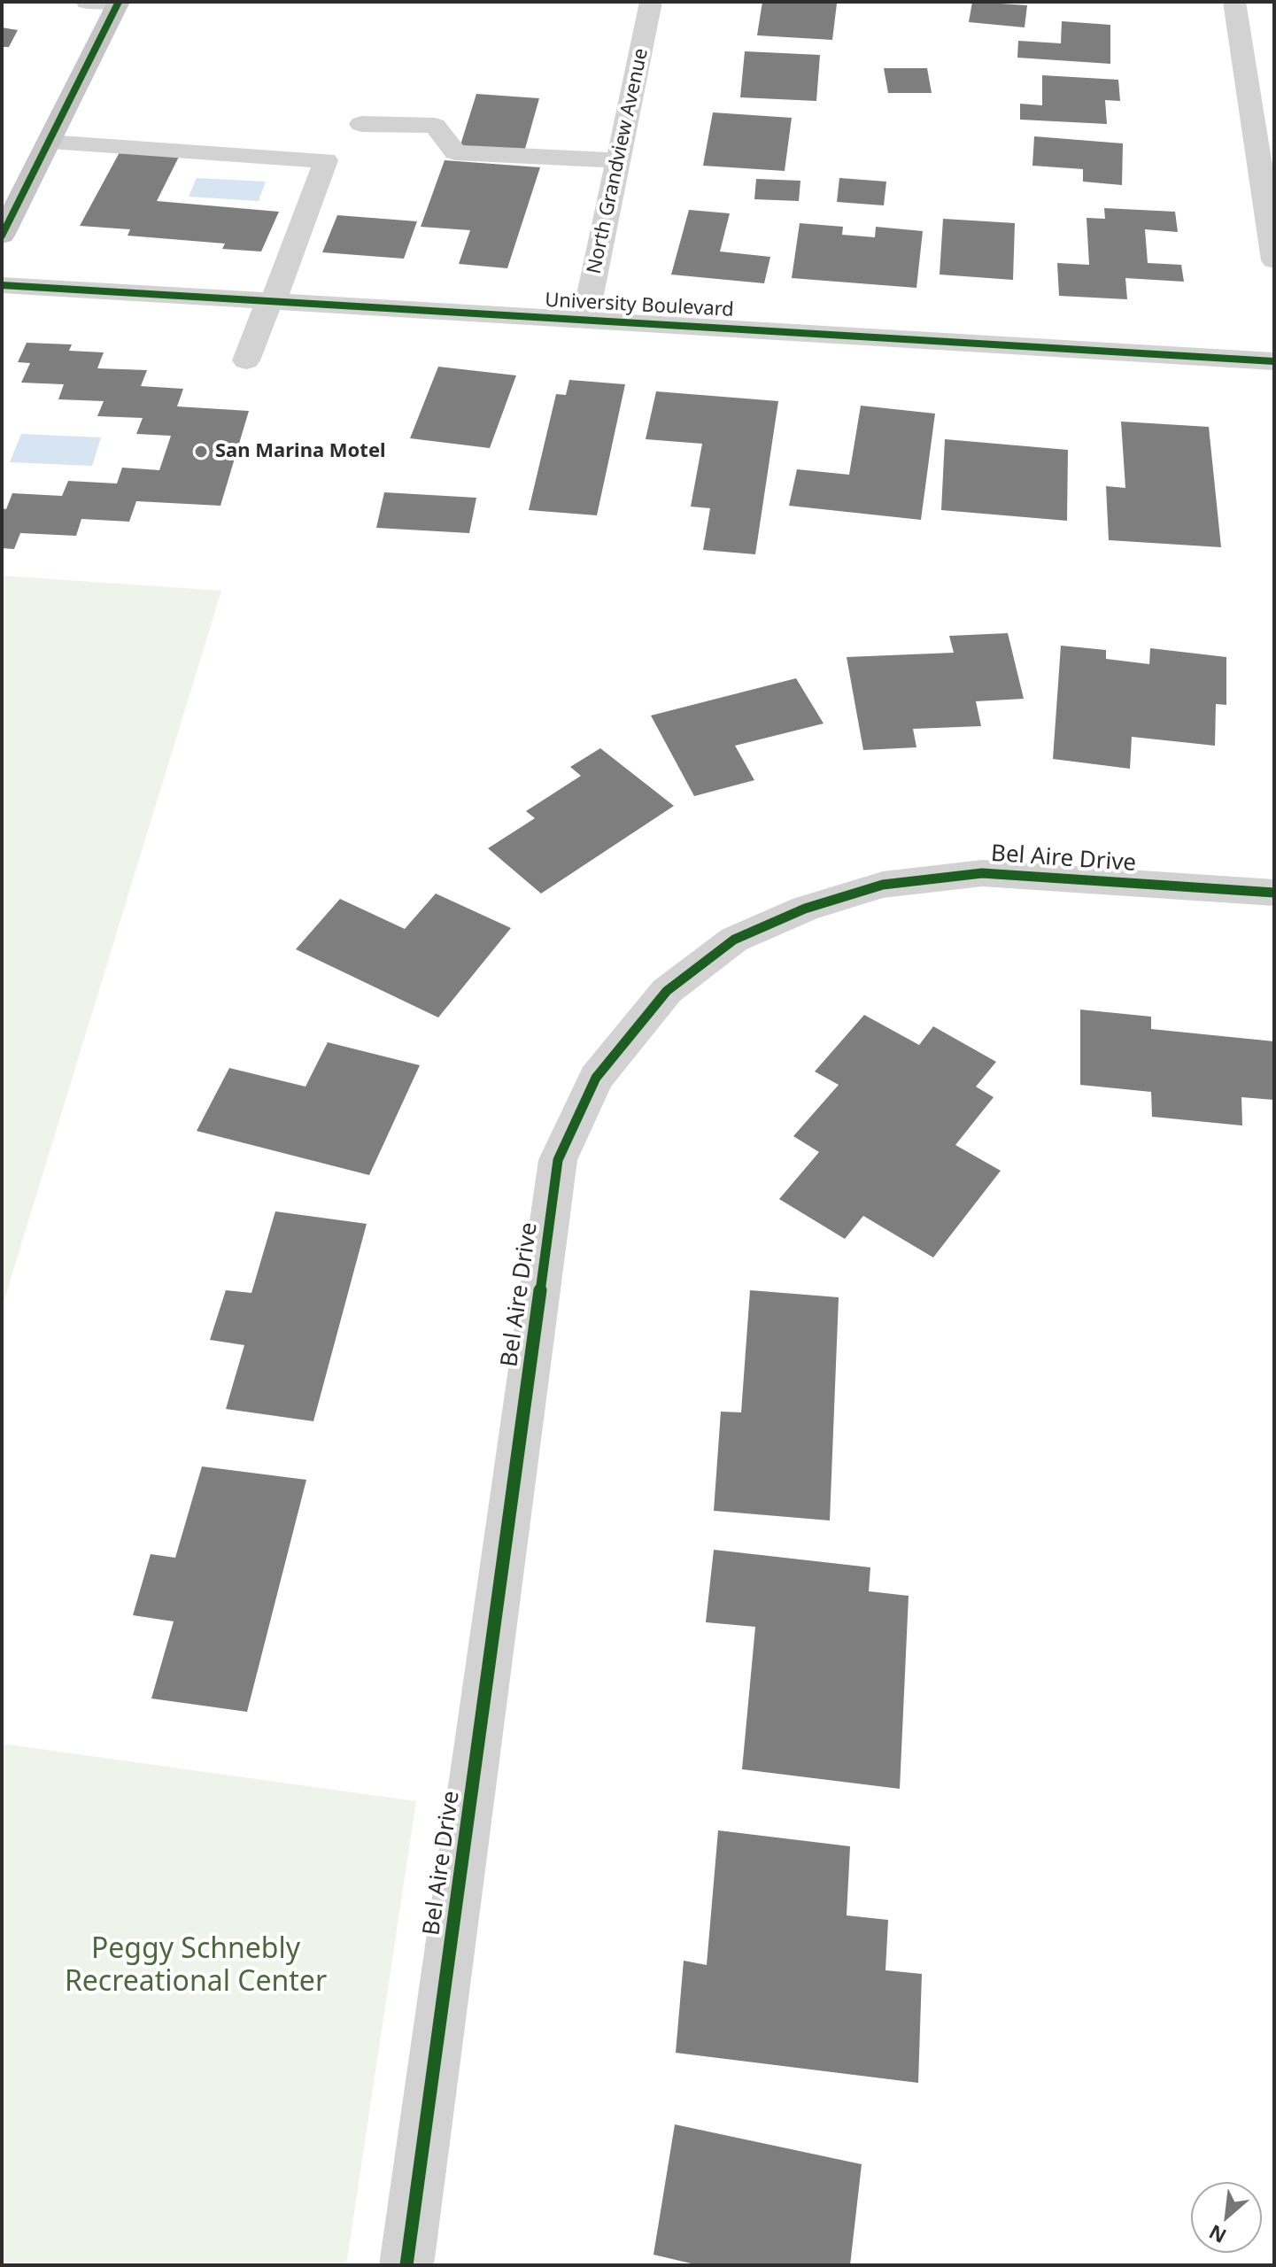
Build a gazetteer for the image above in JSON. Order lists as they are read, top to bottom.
{
  "streets": {
    "street": ["North Grandview Avenue", "University Boulevard", "Bel Aire Drive"]
  },
  "crossings": [
    ["North Grandview Avenue", "University Boulevard"]
  ],
  "parks": ["Peggy Schnebly Recreational Center"],
  "places": ["San Marina Motel"],
  "north": "bottom left"
}
